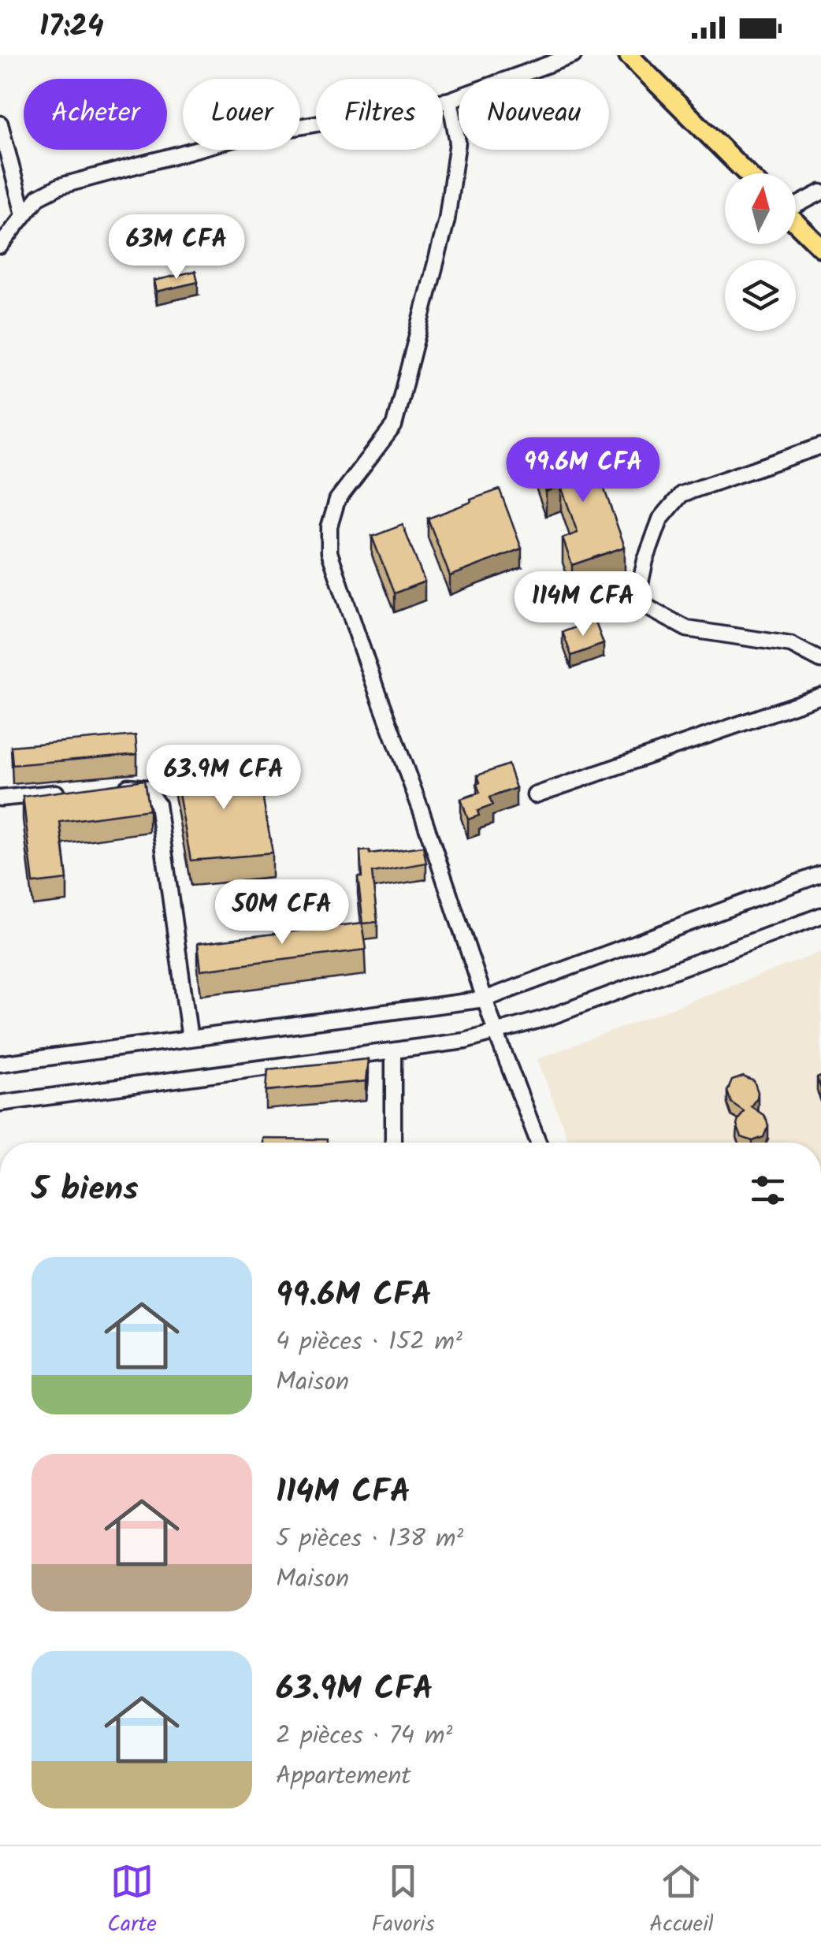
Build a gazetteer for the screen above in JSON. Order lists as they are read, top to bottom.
{
  "north": "top",
  "page": {
    "status": "17:24",
    "chip": [
      "Acheter",
      "Louer",
      "Filtres",
      "Nouveau"
    ],
    "price": [
      "63M CFA",
      "99.6M CFA",
      "114M CFA",
      "63.9M CFA",
      "50M CFA"
    ],
    "heading": "5 biens",
    "list": [
      {
        "name": "99.6M CFA",
        "note": "4 pièces · 152 m² · Maison"
      },
      {
        "name": "114M CFA",
        "note": "5 pièces · 138 m² · Maison"
      },
      {
        "name": "63.9M CFA",
        "note": "2 pièces · 74 m² · Appartement"
      }
    ],
    "tabs": ["Carte", "Favoris", "Accueil"]
  }
}
